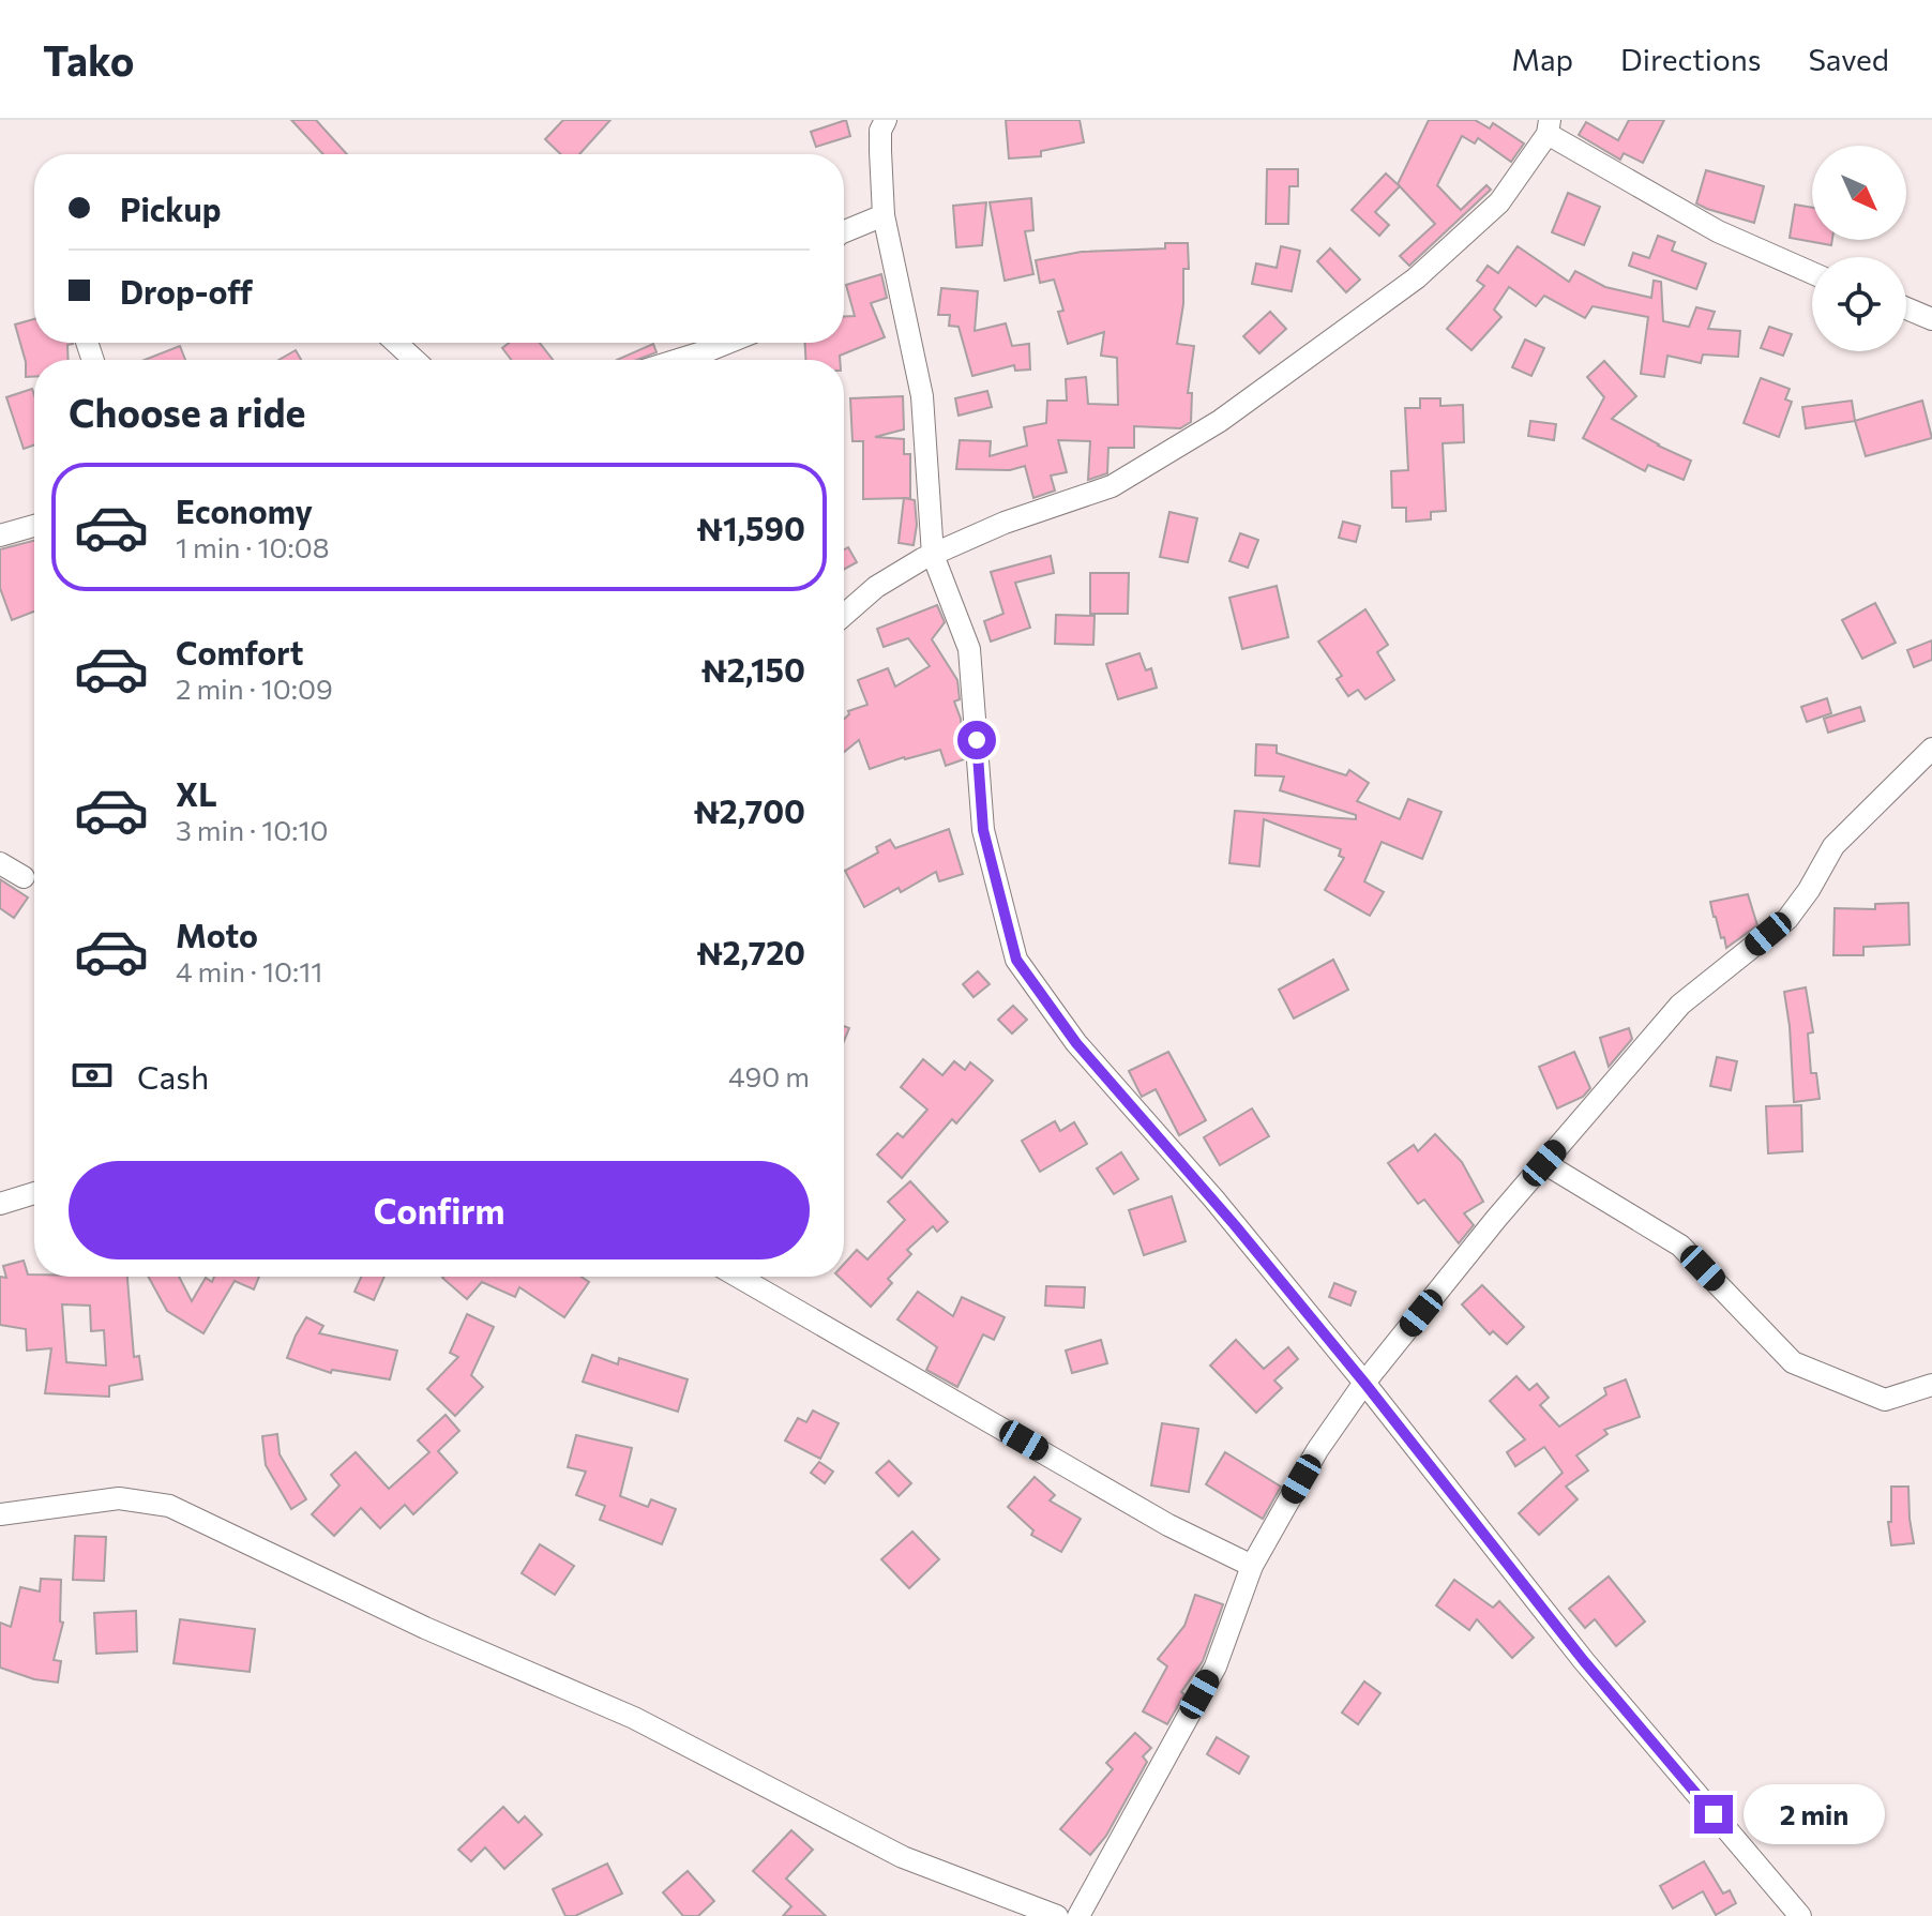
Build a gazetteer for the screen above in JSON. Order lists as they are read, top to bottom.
{
  "north": "bottom right",
  "page": {
    "header": "Tako",
    "nav": ["Map", "Directions", "Saved"],
    "banner": ["Pickup", "Drop-off"],
    "heading": "Choose a ride",
    "list": [
      {
        "name": "Economy",
        "note": "1 min · 10:08",
        "value": "₦1,590"
      },
      {
        "name": "Comfort",
        "note": "2 min · 10:09",
        "value": "₦2,150"
      },
      {
        "name": "XL",
        "note": "3 min · 10:10",
        "value": "₦2,700"
      },
      {
        "name": "Moto",
        "note": "4 min · 10:11",
        "value": "₦2,720"
      }
    ],
    "pay": ["Cash", "490 m"],
    "buttons": "Confirm",
    "bubble": "2 min"
  }
}
